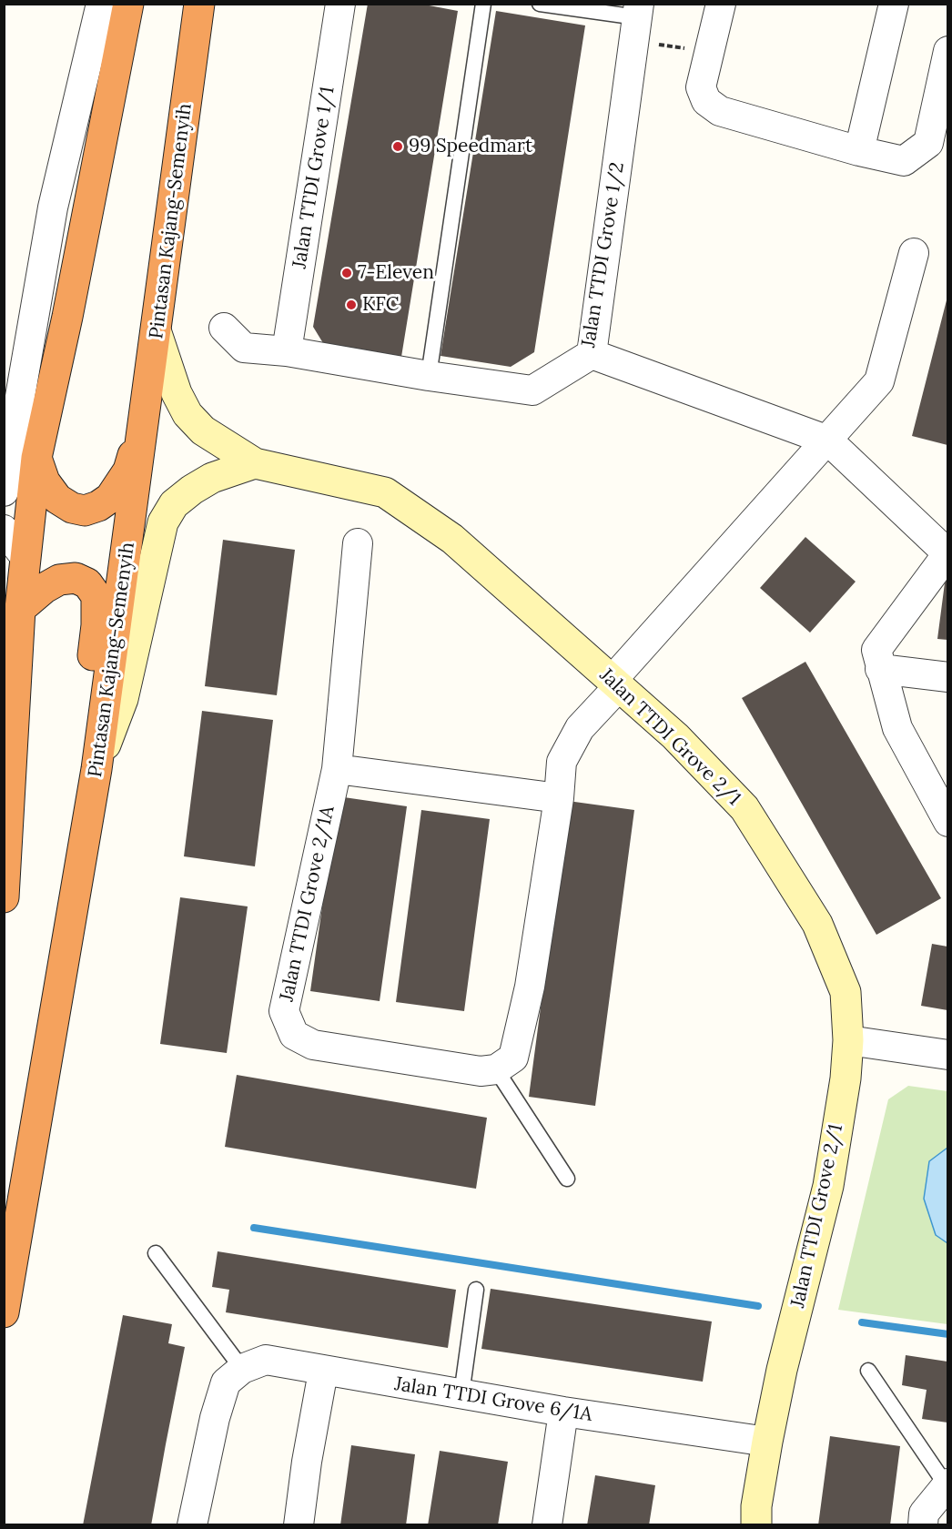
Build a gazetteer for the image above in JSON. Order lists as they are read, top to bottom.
{
  "streets": {
    "highway": ["Pintasan Kajang-Semenyih"],
    "street": [
      "Jalan TTDI Grove 1/1",
      "Jalan TTDI Grove 1/2",
      "Jalan TTDI Grove 2/1",
      "Jalan TTDI Grove 2/1A",
      "Jalan TTDI Grove 6/1A"
    ]
  },
  "crossings": [
    ["Jalan TTDI Grove 1/1", "Jalan TTDI Grove 1/2"],
    ["Pintasan Kajang-Semenyih", "Jalan TTDI Grove 2/1"],
    ["Jalan TTDI Grove 2/1", "Jalan TTDI Grove 6/1A"]
  ],
  "places": ["99 Speedmart", "7-Eleven", "KFC"]
}
